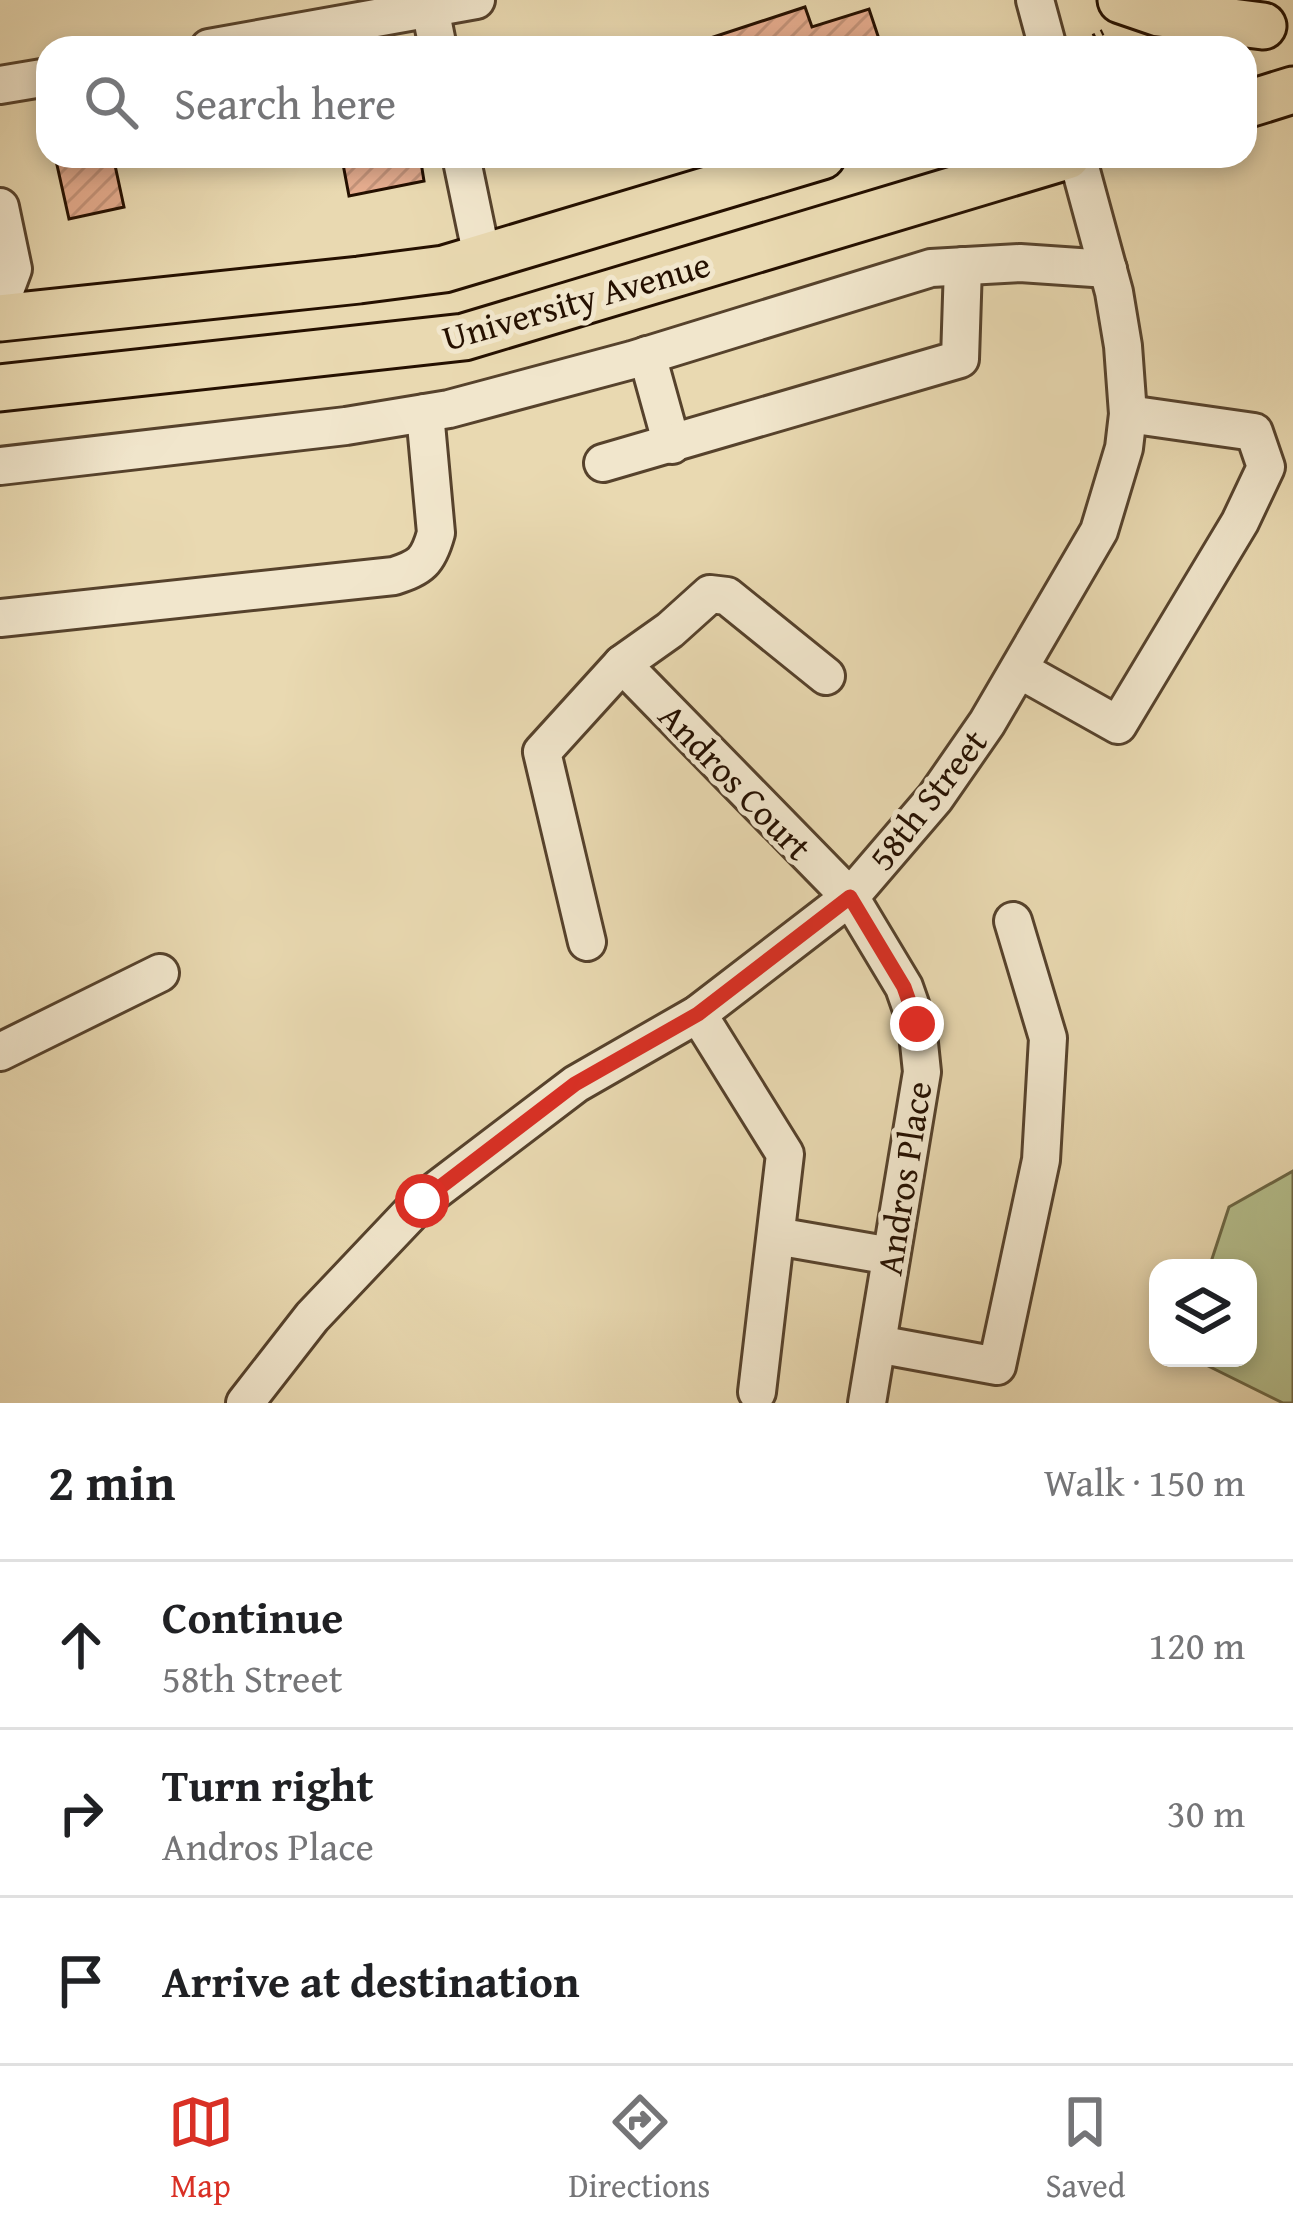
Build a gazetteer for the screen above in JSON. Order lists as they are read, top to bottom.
{
  "streets": {
    "main road": ["University Avenue"],
    "street": ["Andros Court", "58th Street", "Andros Place"]
  },
  "crossings": [
    ["Andros Court", "58th Street"],
    ["Andros Court", "Andros Place"],
    ["58th Street", "Andros Place"]
  ],
  "page": {
    "search": "Search here",
    "heading": ["2 min", "Walk · 150 m"],
    "list": [
      ["Continue", "58th Street", "120 m"],
      ["Turn right", "Andros Place", "30 m"],
      "Arrive at destination"
    ],
    "nav": ["Map", "Directions", "Saved"]
  }
}
